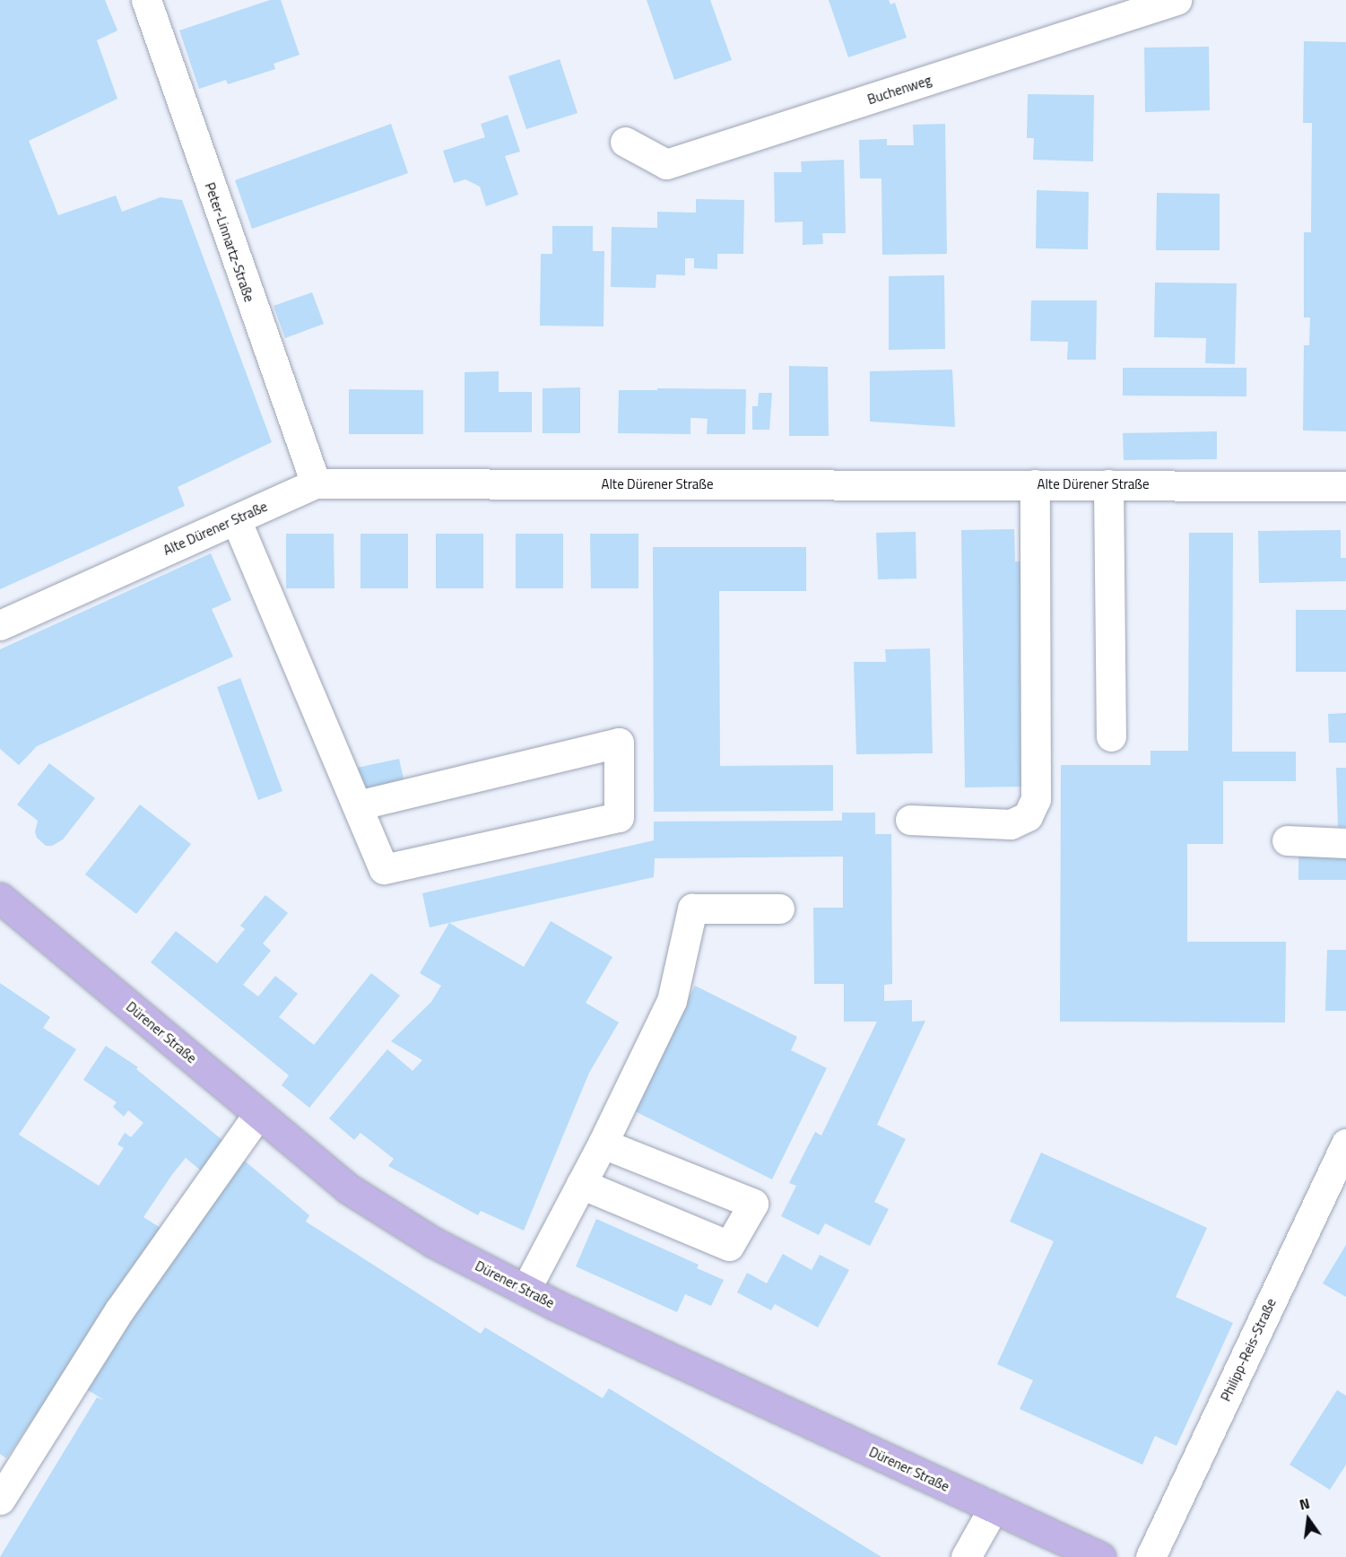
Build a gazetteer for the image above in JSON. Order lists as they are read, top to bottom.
{
  "streets": {
    "main road": ["Dürener Straße"],
    "street": [
      "Buchenweg",
      "Peter-Linnartz-Straße",
      "Alte Dürener Straße",
      "Philipp-Reis-Straße"
    ]
  },
  "crossings": [
    ["Peter-Linnartz-Straße", "Alte Dürener Straße"]
  ],
  "north": "top"
}
